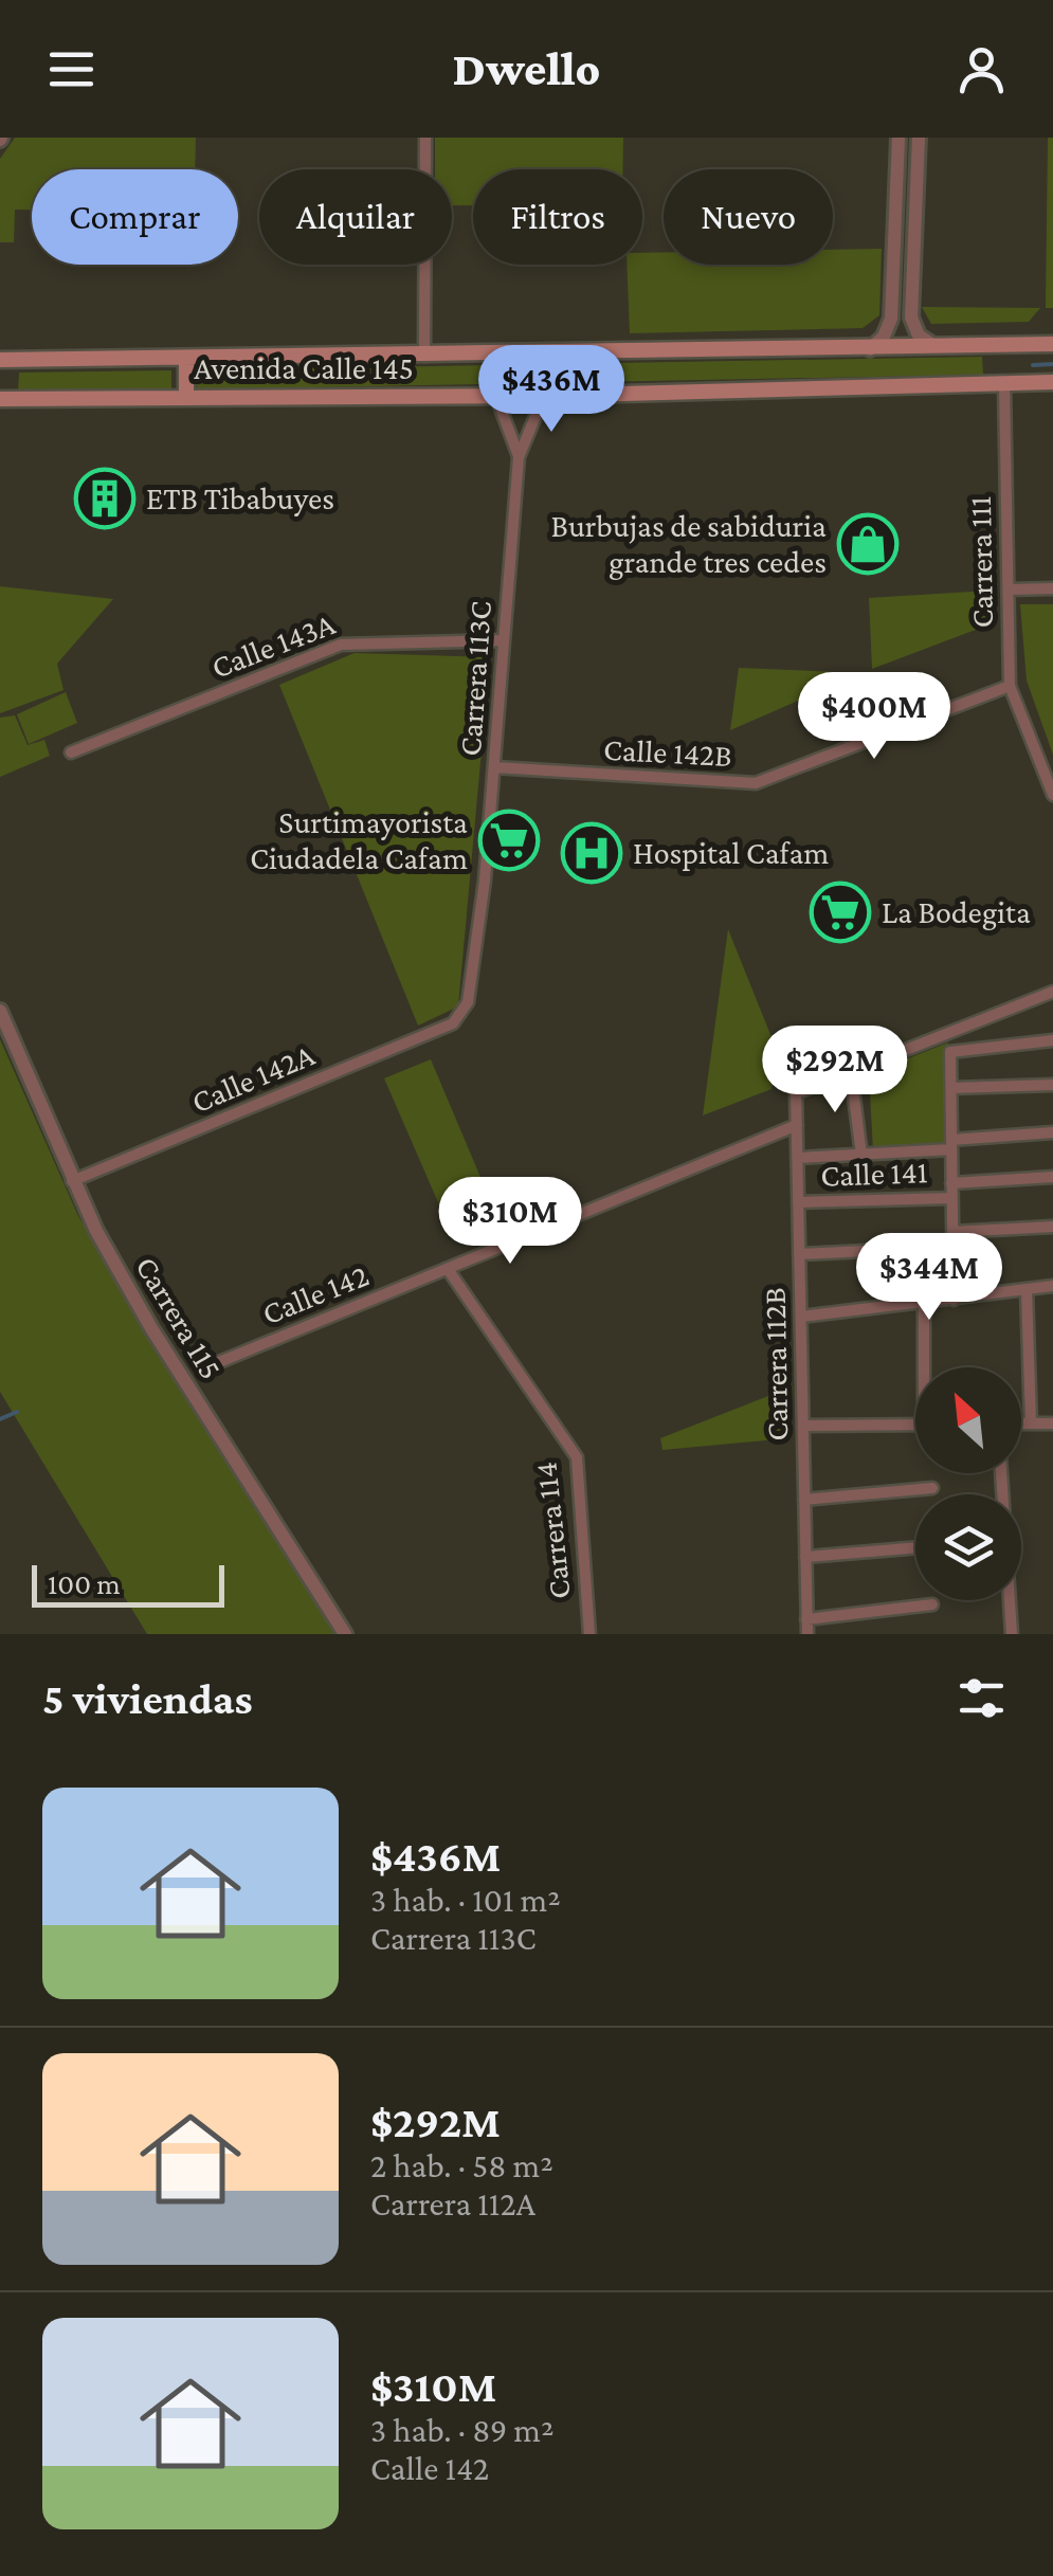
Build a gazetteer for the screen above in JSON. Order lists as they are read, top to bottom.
{
  "streets": {
    "main road": ["Avenida Calle 145"],
    "street": [
      "Carrera 111",
      "Calle 143A",
      "Carrera 113C",
      "Calle 142B",
      "Calle 142A",
      "Calle 141",
      "Calle 142",
      "Carrera 115",
      "Carrera 112B",
      "Carrera 114"
    ]
  },
  "crossings": [
    ["Avenida Calle 145", "Carrera 111"],
    ["Avenida Calle 145", "Carrera 113C"],
    ["Carrera 111", "Calle 142B"],
    ["Calle 143A", "Carrera 113C"],
    ["Carrera 113C", "Calle 142B"],
    ["Carrera 113C", "Calle 142A"],
    ["Calle 142A", "Carrera 115"],
    ["Calle 141", "Carrera 112B"],
    ["Calle 142", "Carrera 112B"],
    ["Calle 142", "Carrera 114"]
  ],
  "places": {
    "building": ["ETB Tibabuyes"],
    "shop": ["Burbujas de sabiduria grande tres cedes"],
    "supermarket": ["Surtimayorista Ciudadela Cafam", "La Bodegita"],
    "hospital": ["Hospital Cafam"]
  },
  "scale_bar": "100 m",
  "north": "top left",
  "page": {
    "header": "Dwello",
    "chip": [
      "Comprar",
      "Alquilar",
      "Filtros",
      "Nuevo"
    ],
    "price": [
      "$436M",
      "$400M",
      "$292M",
      "$310M",
      "$344M"
    ],
    "scale": "100 m",
    "heading": "5 viviendas",
    "list": [
      {
        "name": "$436M",
        "note": "3 hab. · 101 m² · Carrera 113C"
      },
      {
        "name": "$292M",
        "note": "2 hab. · 58 m² · Carrera 112A"
      },
      {
        "name": "$310M",
        "note": "3 hab. · 89 m² · Calle 142"
      }
    ]
  }
}
